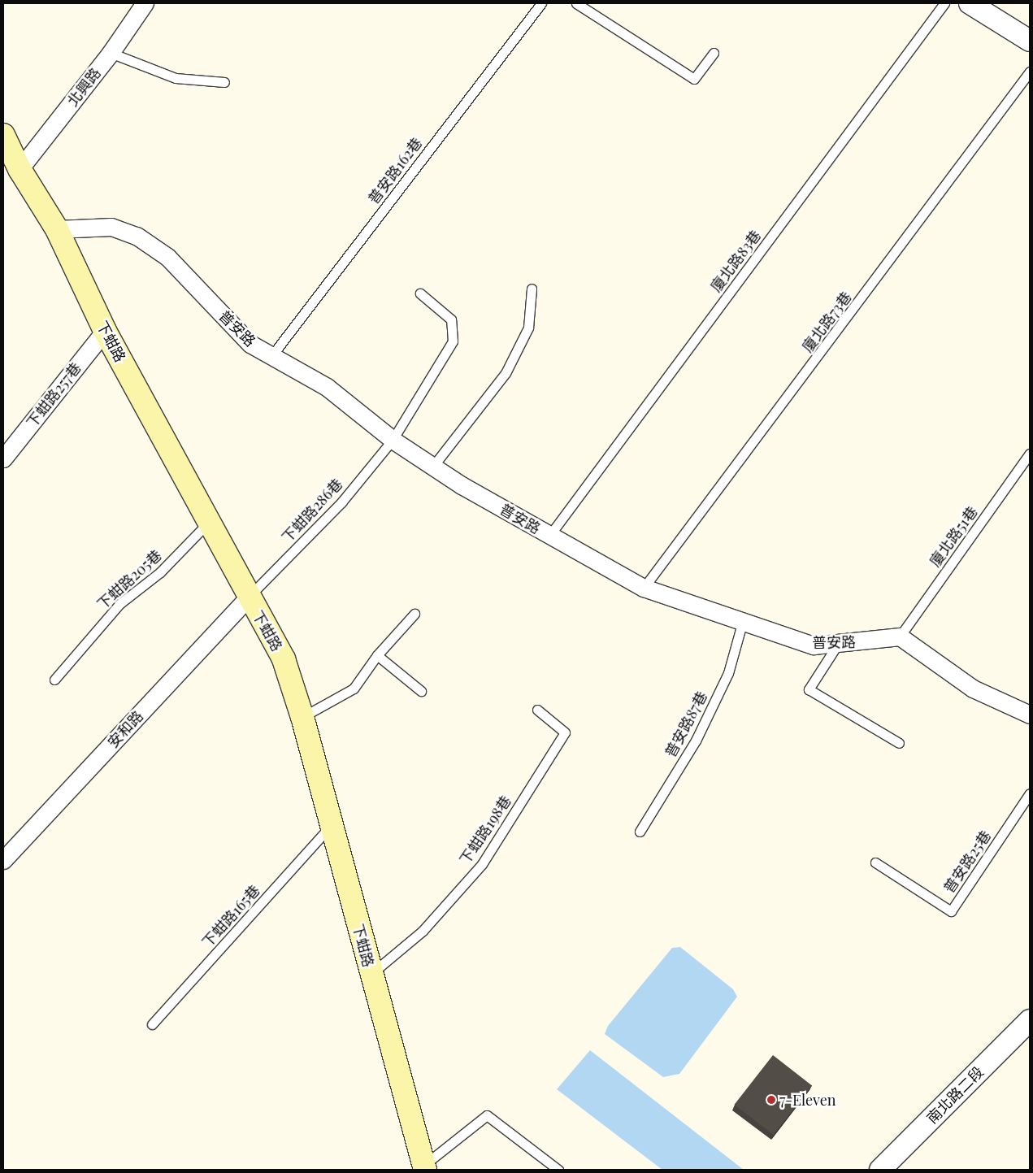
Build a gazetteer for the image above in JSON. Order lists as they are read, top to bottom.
{
  "streets": {
    "main road": ["下蚶路"],
    "street": [
      "北興路",
      "普安路",
      "下蚶路257巷",
      "安和路",
      "南北路二段"
    ],
    "lane": [
      "普安路162巷",
      "廈北路83巷",
      "廈北路73巷",
      "下蚶路286巷",
      "廈北路51巷",
      "下蚶路205巷",
      "普安路87巷",
      "下蚶路198巷",
      "普安路25巷",
      "下蚶路165巷"
    ]
  },
  "crossings": [
    ["北興路", "下蚶路"],
    ["普安路162巷", "普安路"],
    ["廈北路83巷", "普安路"],
    ["廈北路73巷", "普安路"],
    ["普安路", "下蚶路"],
    ["普安路", "下蚶路286巷"],
    ["普安路", "廈北路51巷"],
    ["普安路", "普安路87巷"],
    ["下蚶路", "下蚶路257巷"],
    ["下蚶路", "下蚶路286巷"],
    ["下蚶路", "下蚶路205巷"],
    ["下蚶路", "安和路"],
    ["下蚶路", "下蚶路198巷"],
    ["下蚶路", "下蚶路165巷"],
    ["下蚶路286巷", "安和路"]
  ],
  "places": ["7-Eleven"]
}
